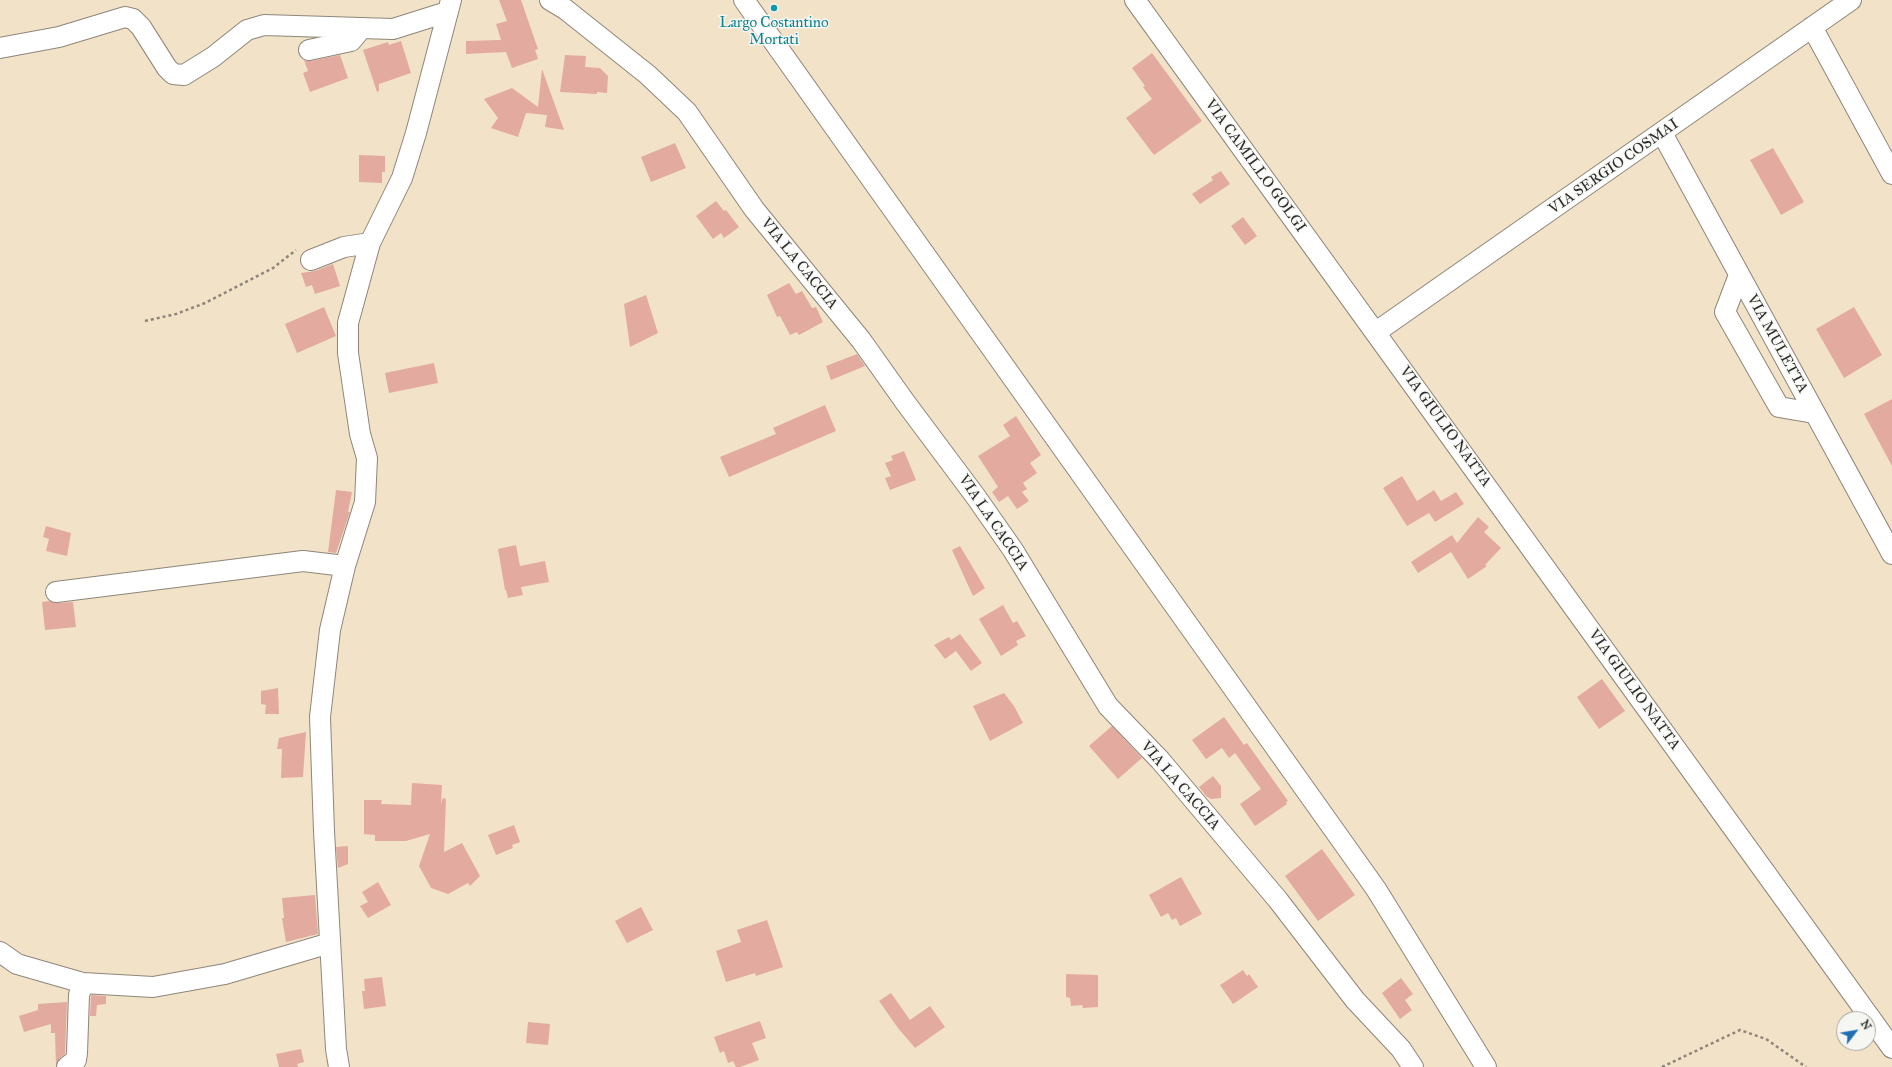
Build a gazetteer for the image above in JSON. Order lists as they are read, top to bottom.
{
  "streets": {
    "street": [
      "VIA CAMILLO GOLGI",
      "VIA SERGIO COSMAI",
      "VIA LA CACCIA",
      "VIA MULETTA",
      "VIA GIULIO NATTA"
    ]
  },
  "crossings": [
    ["VIA CAMILLO GOLGI", "VIA SERGIO COSMAI"],
    ["VIA CAMILLO GOLGI", "VIA GIULIO NATTA"],
    ["VIA SERGIO COSMAI", "VIA MULETTA"],
    ["VIA SERGIO COSMAI", "VIA GIULIO NATTA"]
  ],
  "places": ["Largo Costantino Mortati"],
  "north": "top right"
}
